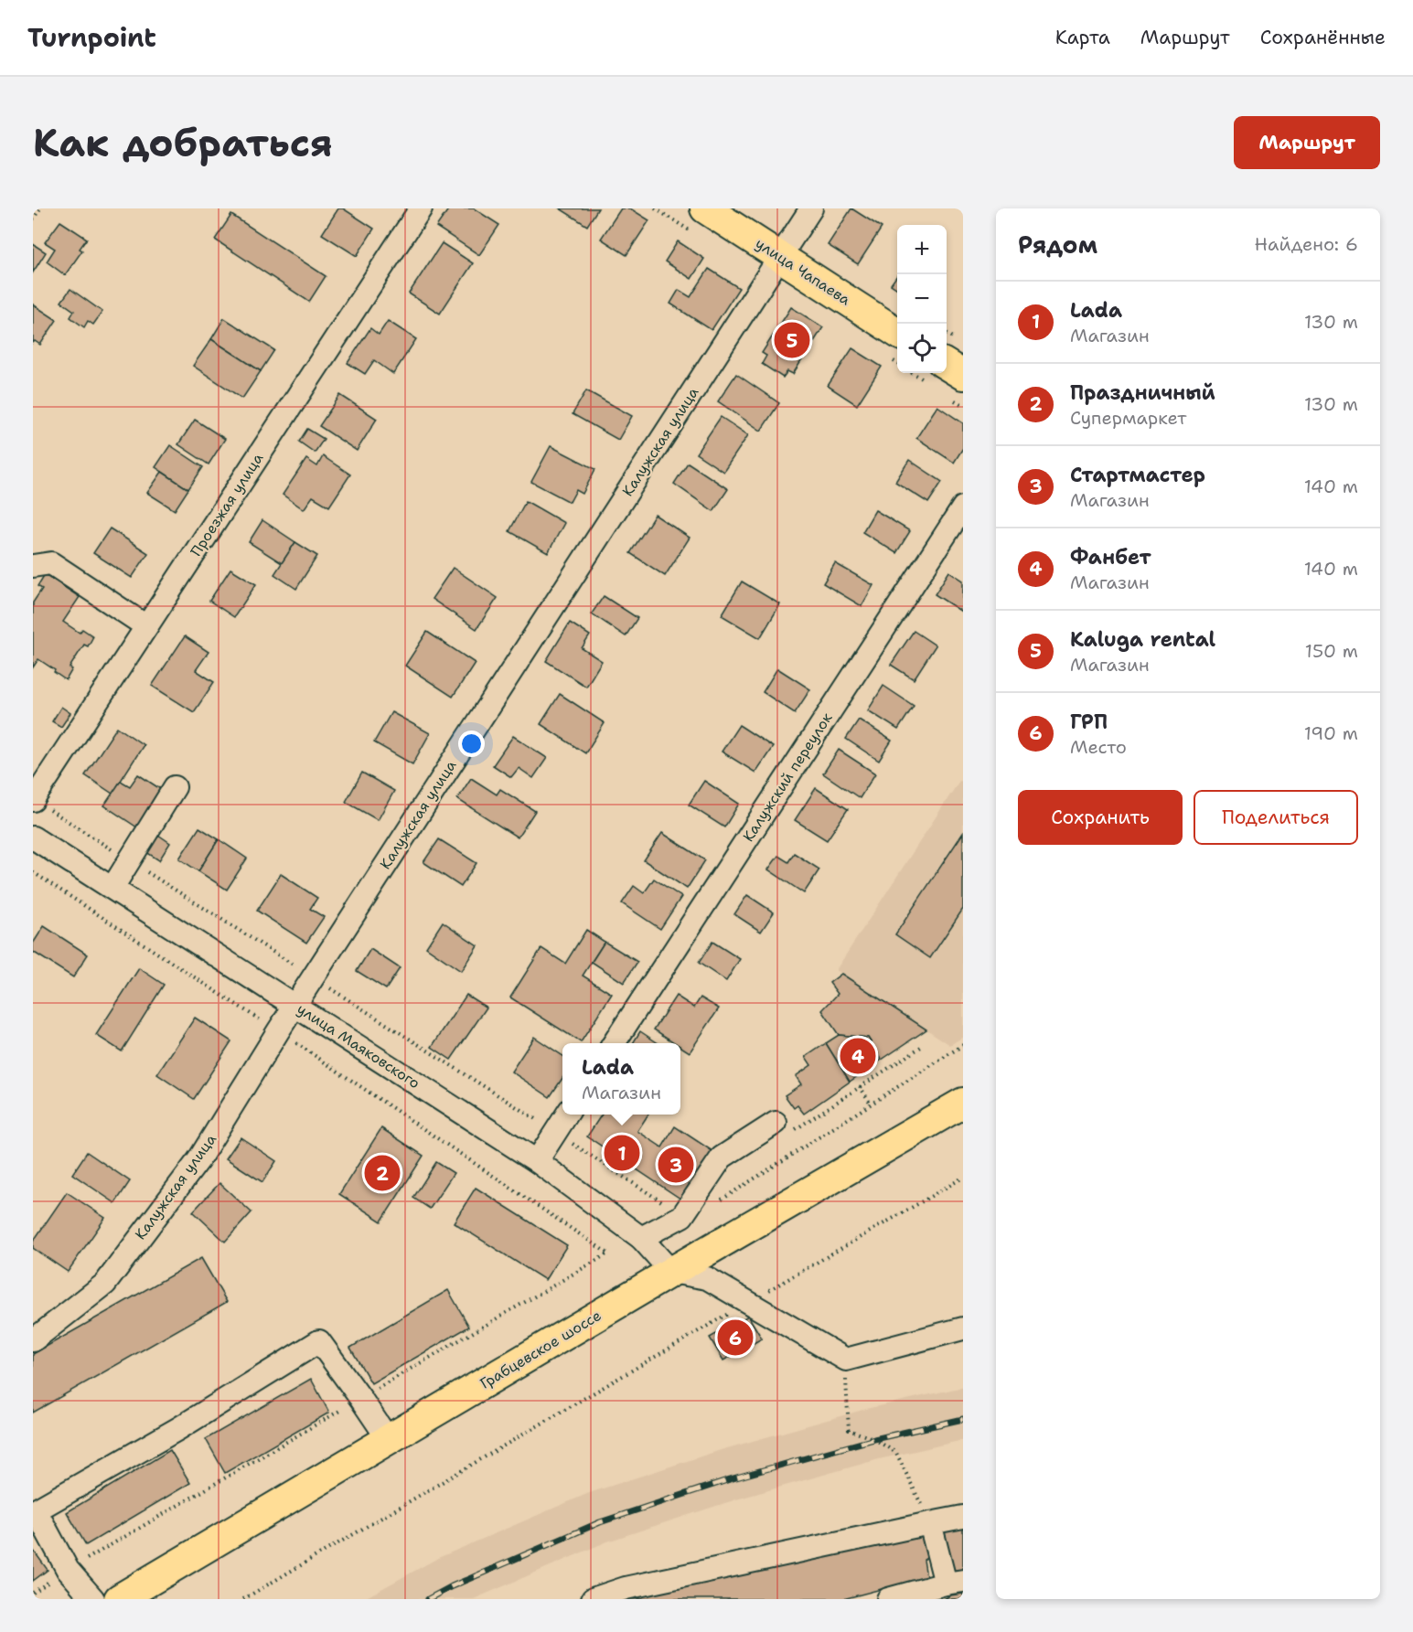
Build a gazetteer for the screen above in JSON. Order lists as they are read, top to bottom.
{
  "streets": {
    "main road": ["улица Чапаева", "Грабцевское шоссе"],
    "street": [
      "Калужская улица",
      "Проезжая улица",
      "Калужский переулок",
      "улица Маяковского"
    ]
  },
  "crossings": [
    ["улица Чапаева", "Калужская улица"],
    ["Калужская улица", "улица Маяковского"],
    ["улица Маяковского", "Грабцевское шоссе"]
  ],
  "page": {
    "header": "Turnpoint",
    "nav": ["Карта", "Маршрут", "Сохранённые"],
    "buttons": [
      "Маршрут",
      ["Сохранить", "Поделиться"]
    ],
    "title": "Как добраться",
    "heading": ["Рядом", "Найдено: 6"],
    "map_buttons": ["+", "−"],
    "list": [
      {
        "mark": "1",
        "name": "Lada",
        "note": "Магазин",
        "value": "130 m"
      },
      {
        "mark": "2",
        "name": "Праздничный",
        "note": "Супермаркет",
        "value": "130 m"
      },
      {
        "mark": "3",
        "name": "Стартмастер",
        "note": "Магазин",
        "value": "140 m"
      },
      {
        "mark": "4",
        "name": "Фанбет",
        "note": "Магазин",
        "value": "140 m"
      },
      {
        "mark": "5",
        "name": "Kaluga rental",
        "note": "Магазин",
        "value": "150 m"
      },
      {
        "mark": "6",
        "name": "ГРП",
        "note": "Место",
        "value": "190 m"
      }
    ],
    "pins": [
      "5",
      "4",
      "1",
      "3",
      "2",
      "6"
    ],
    "popup": ["Lada", "Магазин"]
  }
}
